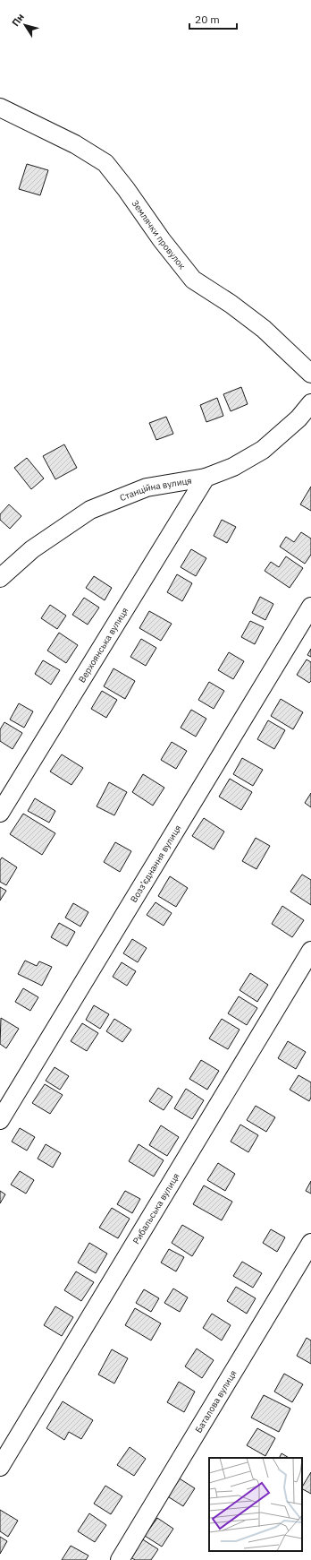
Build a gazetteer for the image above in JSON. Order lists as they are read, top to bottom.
{
  "streets": {
    "street": [
      "Землячки провулок",
      "Станційна вулиця",
      "Верхоянська вулиця",
      "Возз’єднання вулиця",
      "Рибальська вулиця",
      "Баталова вулиця"
    ]
  },
  "crossings": [
    ["Станційна вулиця", "Верхоянська вулиця"]
  ],
  "scale_bar": "20 m",
  "north": "top left"
}
